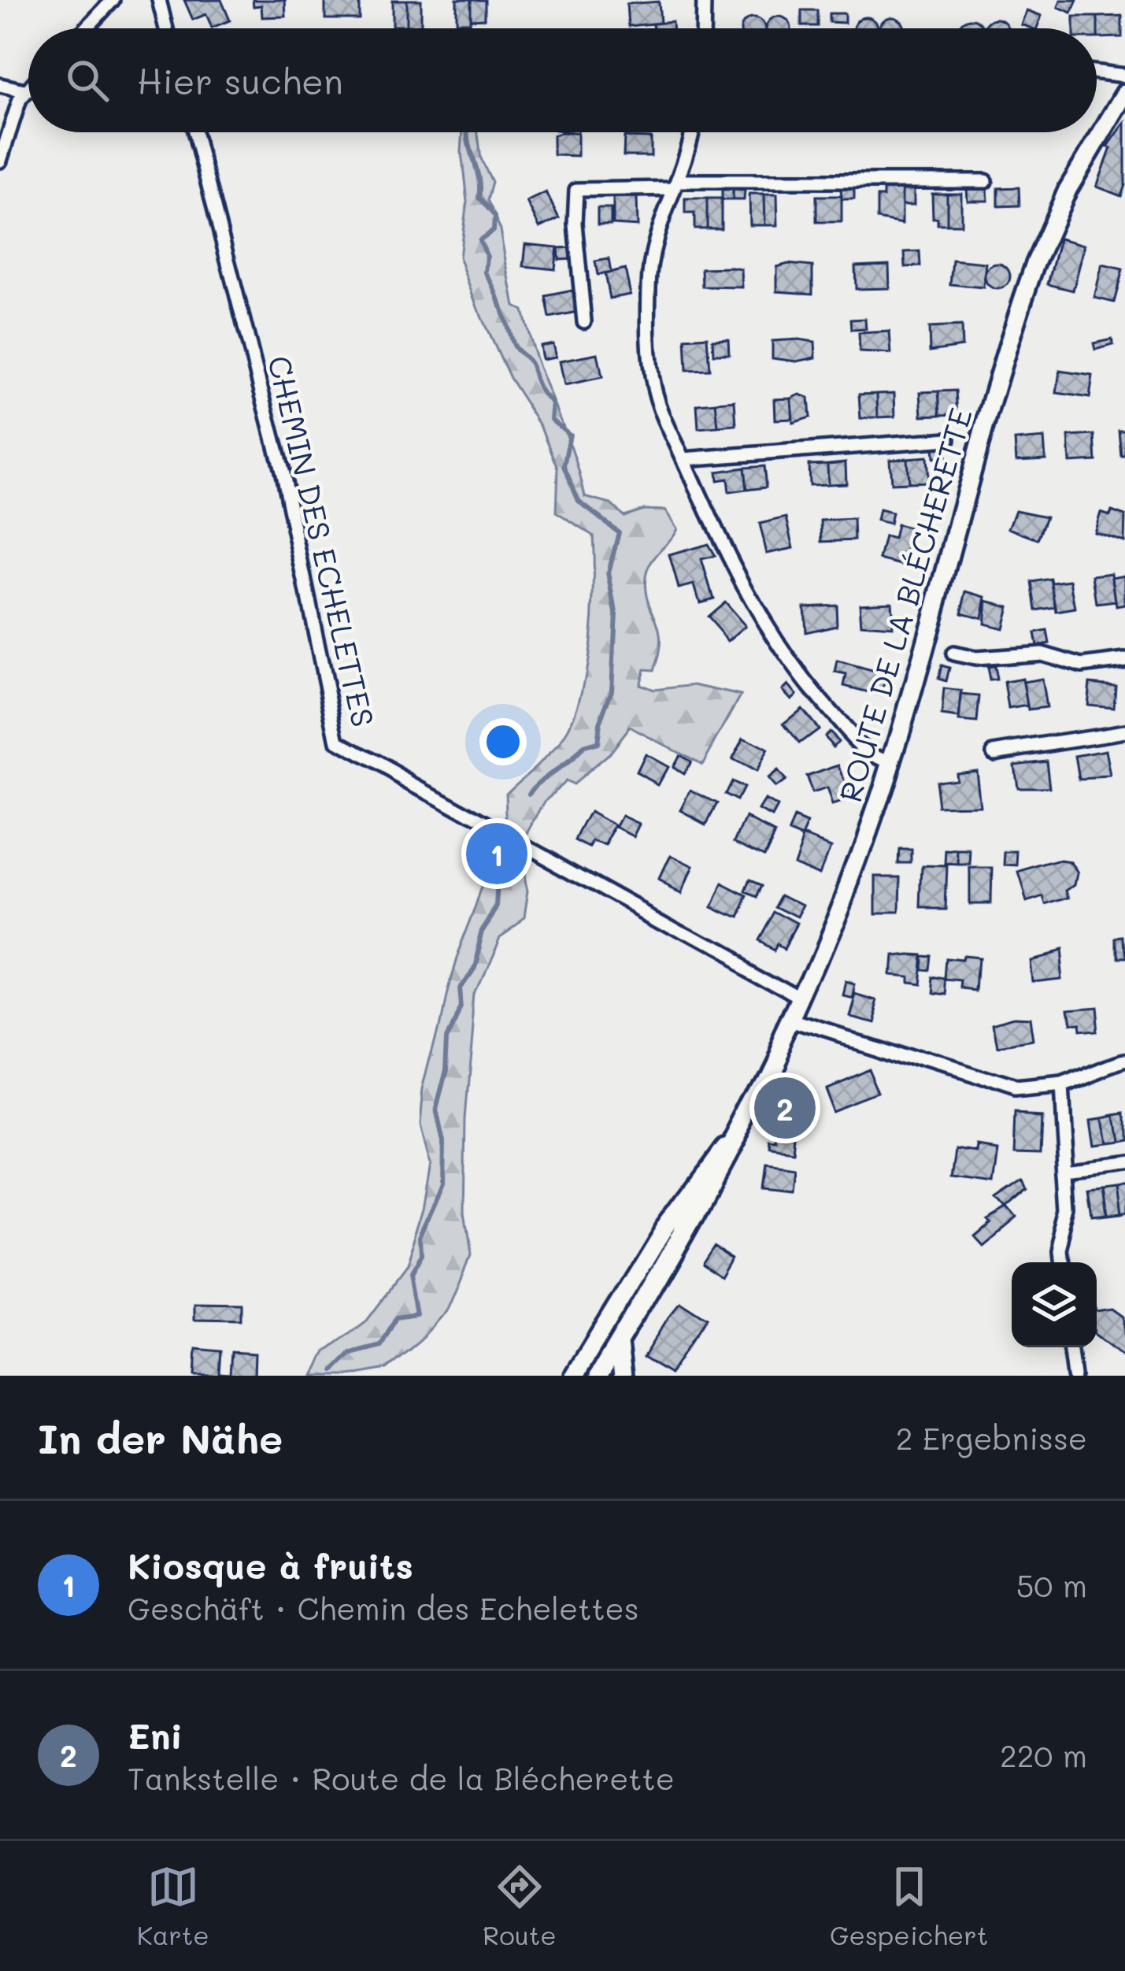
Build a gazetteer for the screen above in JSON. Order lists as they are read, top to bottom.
{
  "streets": {
    "main road": ["ROUTE DE LA BLÉCHERETTE"],
    "street": ["CHEMIN DES ECHELETTES"]
  },
  "crossings": [
    ["CHEMIN DES ECHELETTES", "ROUTE DE LA BLÉCHERETTE"]
  ],
  "page": {
    "search": "Hier suchen",
    "pins": ["1", "2"],
    "heading": ["In der Nähe", "2 Ergebnisse"],
    "list": [
      {
        "mark": "1",
        "name": "Kiosque à fruits",
        "note": "Geschäft · Chemin des Echelettes",
        "value": "50 m"
      },
      {
        "mark": "2",
        "name": "Eni",
        "note": "Tankstelle · Route de la Blécherette",
        "value": "220 m"
      }
    ],
    "nav": ["Karte", "Route", "Gespeichert"]
  }
}
